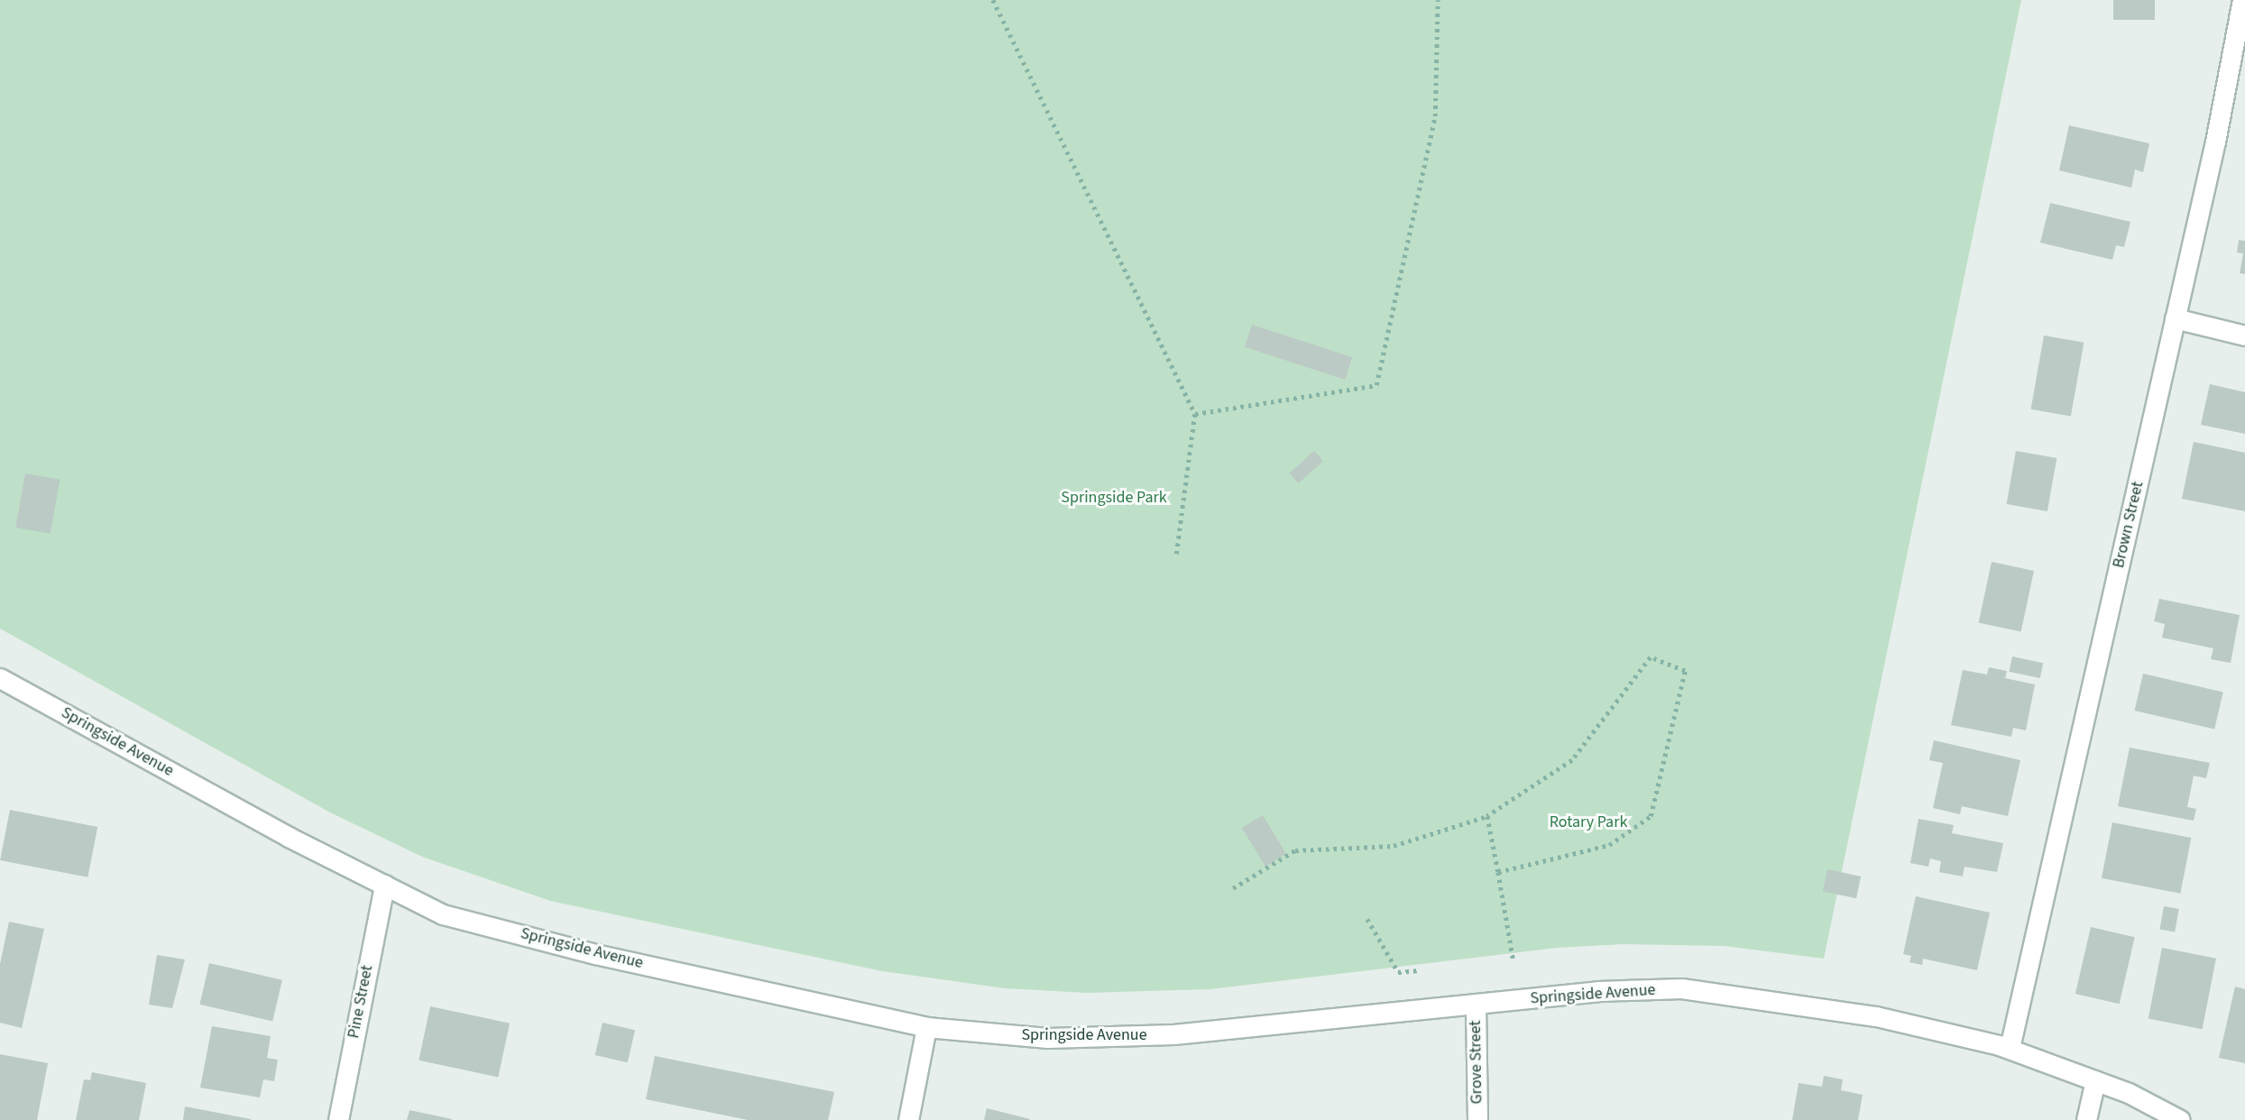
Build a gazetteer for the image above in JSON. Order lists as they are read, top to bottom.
{
  "streets": {
    "street": [
      "Brown Street",
      "Springside Avenue",
      "Pine Street",
      "Grove Street"
    ]
  },
  "crossings": [
    ["Brown Street", "Springside Avenue"],
    ["Springside Avenue", "Pine Street"],
    ["Springside Avenue", "Grove Street"]
  ],
  "parks": ["Springside Park", "Rotary Park"]
}
